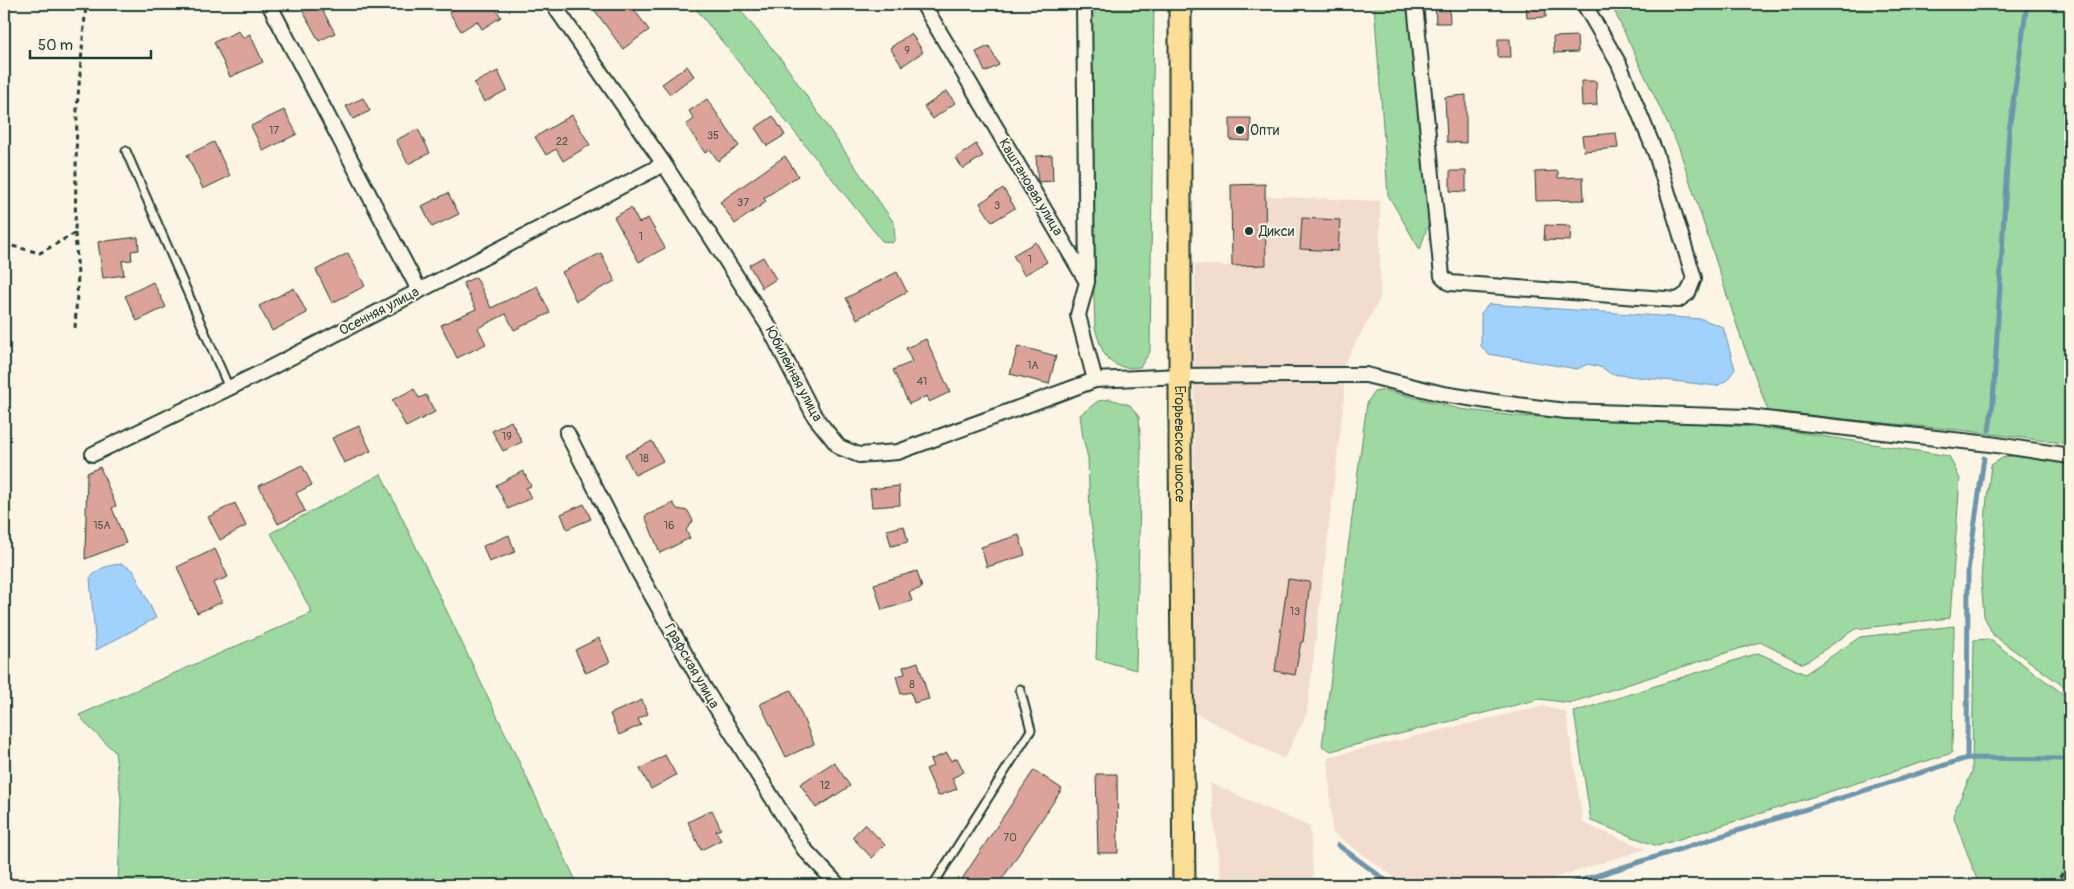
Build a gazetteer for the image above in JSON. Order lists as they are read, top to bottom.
{
  "streets": {
    "main road": ["Егорьевское шоссе"],
    "street": [
      "Каштановая улица",
      "Осенняя улица",
      "Юбилейная улица",
      "Графская улица"
    ]
  },
  "crossings": [
    ["Осенняя улица", "Юбилейная улица"],
    ["Юбилейная улица", "Егорьевское шоссе"]
  ],
  "places": ["Опти", "Дикси"],
  "house_numbers": [
    "9",
    "17",
    "35",
    "22",
    "37",
    "3",
    "1",
    "1",
    "1А",
    "41",
    "19",
    "18",
    "15А",
    "16",
    "13",
    "8",
    "12",
    "70"
  ],
  "scale_bar": "50 m"
}
